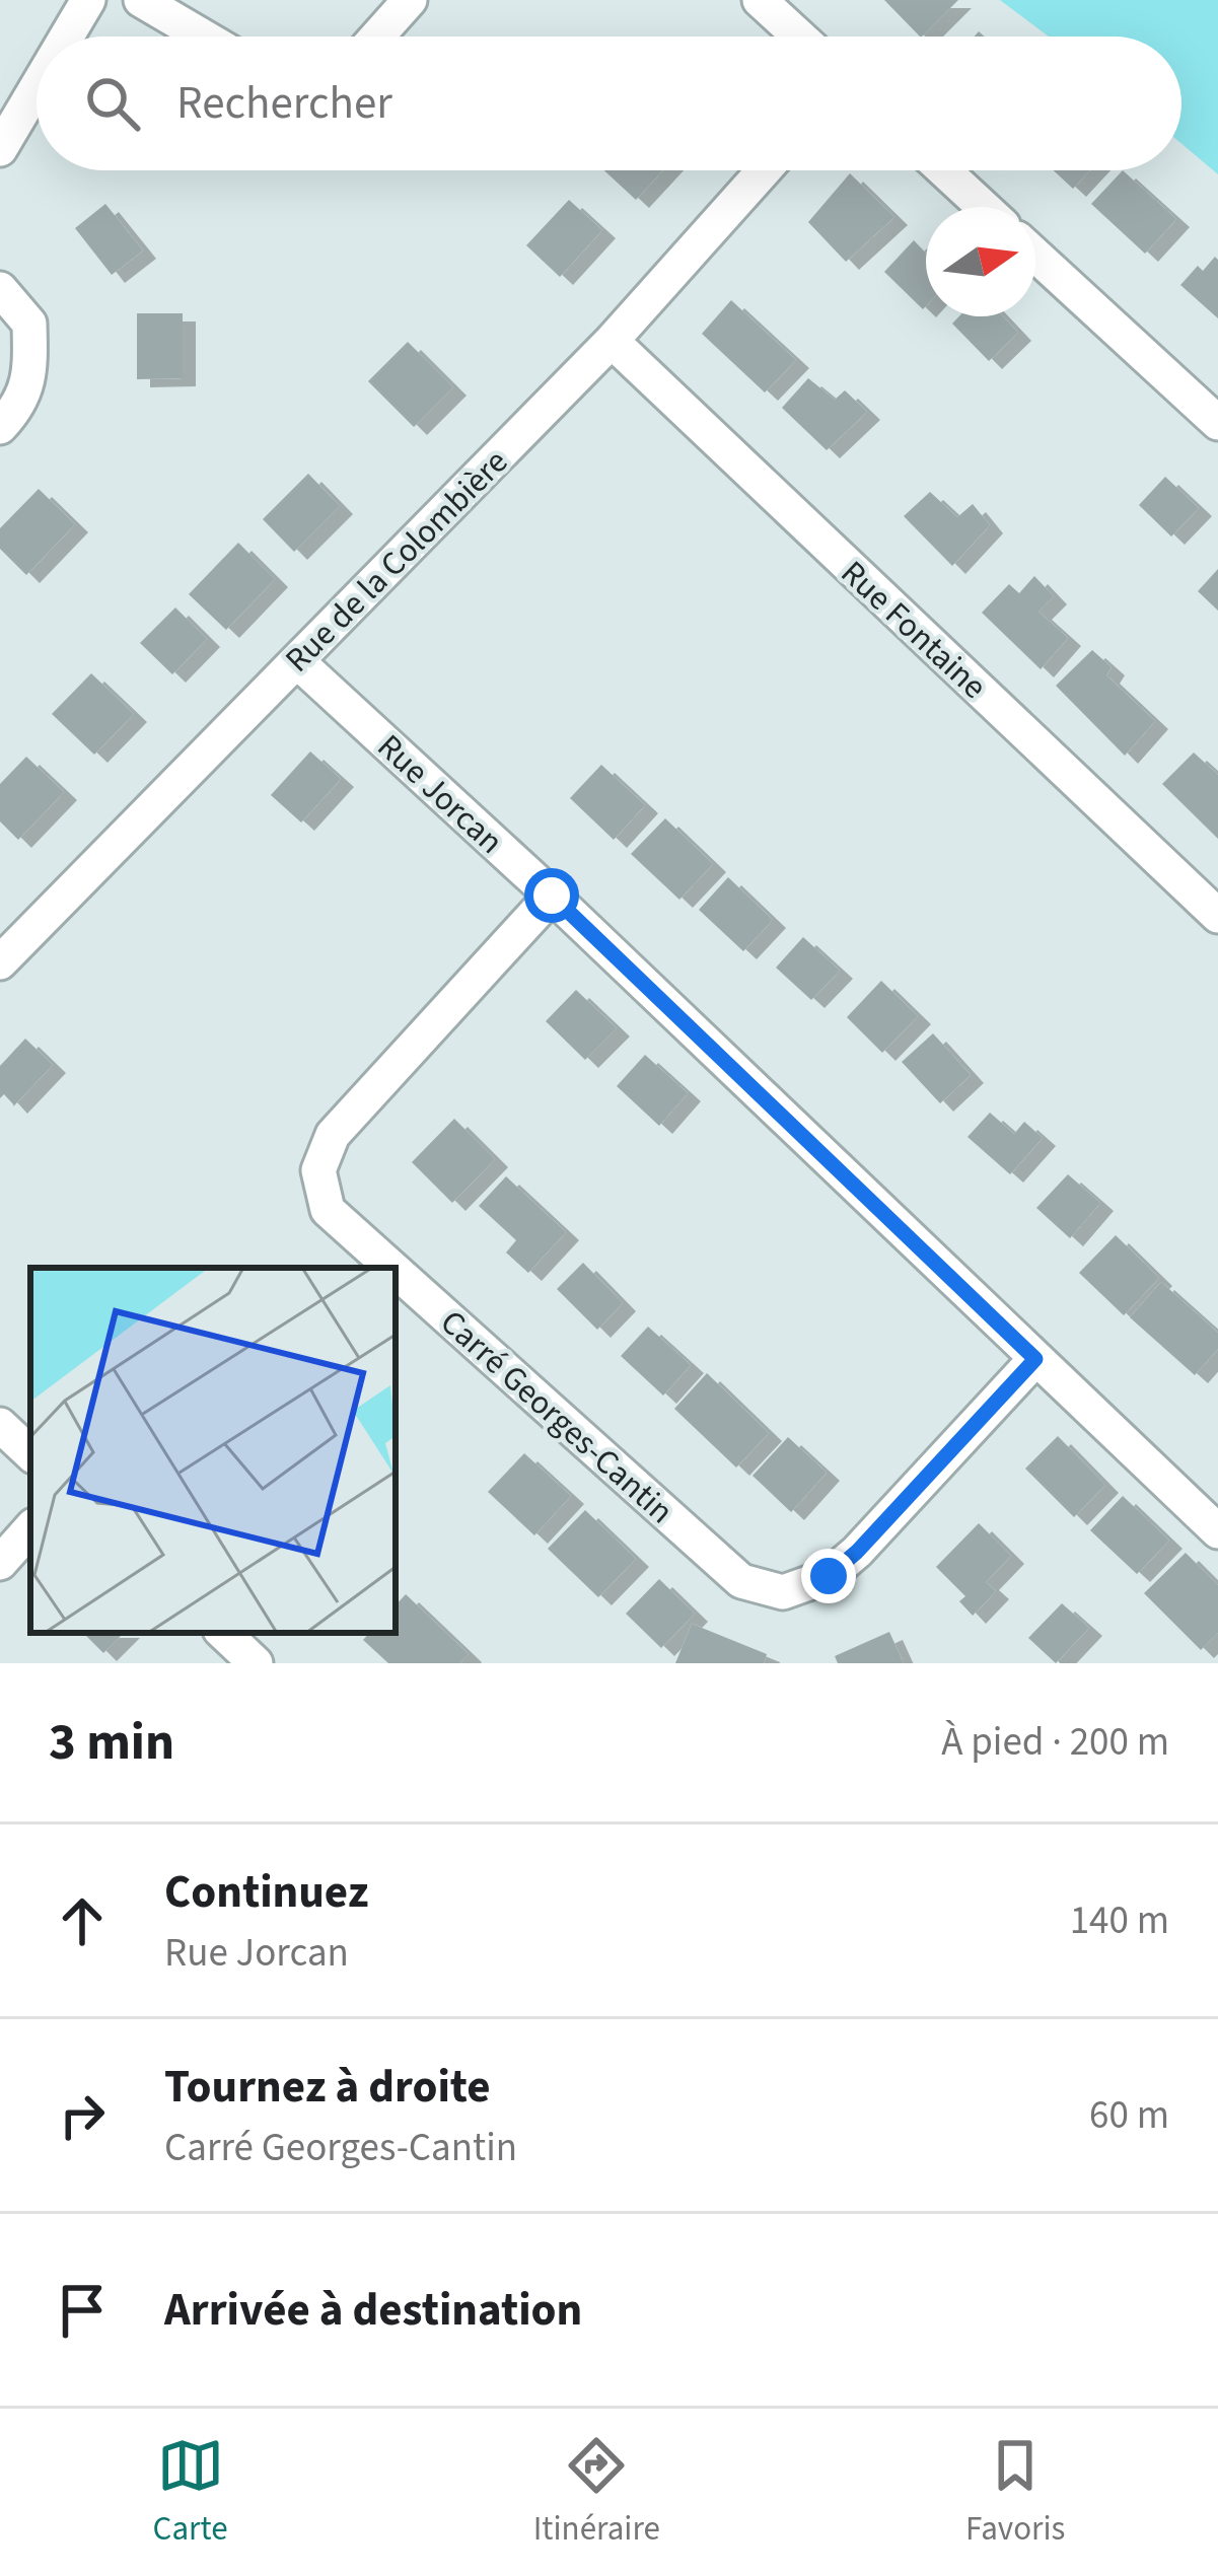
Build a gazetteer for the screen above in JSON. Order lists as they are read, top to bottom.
{
  "streets": {
    "street": [
      "Rue de la Colombière",
      "Rue Fontaine",
      "Rue Jorcan",
      "Carré Georges-Cantin"
    ]
  },
  "crossings": [
    ["Rue de la Colombière", "Rue Fontaine"],
    ["Rue de la Colombière", "Rue Jorcan"],
    ["Rue Jorcan", "Carré Georges-Cantin"]
  ],
  "north": "right",
  "page": {
    "search": "Rechercher",
    "heading": ["3 min", "À pied · 200 m"],
    "list": [
      ["Continuez", "Rue Jorcan", "140 m"],
      ["Tournez à droite", "Carré Georges-Cantin", "60 m"],
      "Arrivée à destination"
    ],
    "nav": ["Carte", "Itinéraire", "Favoris"]
  }
}
